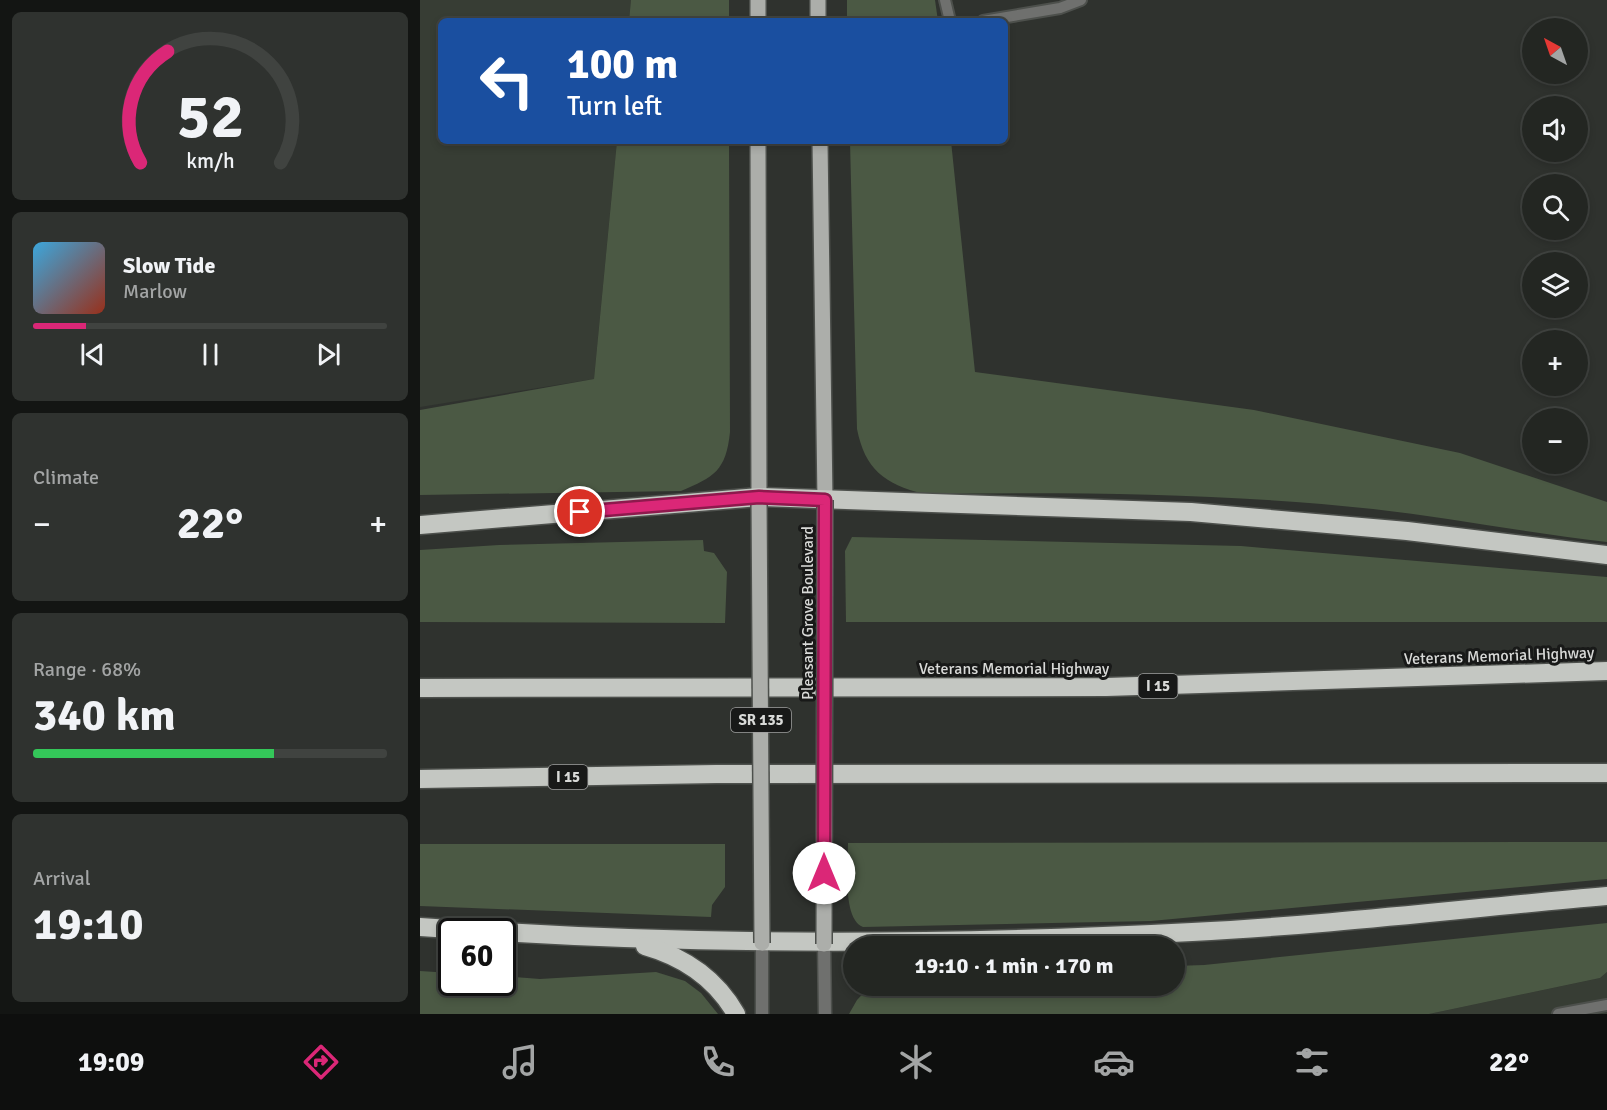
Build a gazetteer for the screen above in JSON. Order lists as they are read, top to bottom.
{
  "streets": {
    "highway": ["Veterans Memorial Highway", "I 15"],
    "main road": ["Pleasant Grove Boulevard", "SR 135"]
  },
  "north": "top left",
  "page": {
    "map_buttons": ["+", "−"],
    "turn": ["100 m", "Turn left"],
    "song": ["Slow Tide", "Marlow"],
    "tile": [
      "Climate",
      ["Range · 68%", "340 km"],
      ["Arrival", "19:10"]
    ],
    "heat": ["−", "22°", "+"],
    "limit": "60",
    "trip": "19:10 · 1 min · 170 m",
    "tabs": ["19:09", "22°"],
    "gauge": ["52", "km/h"]
  }
}
